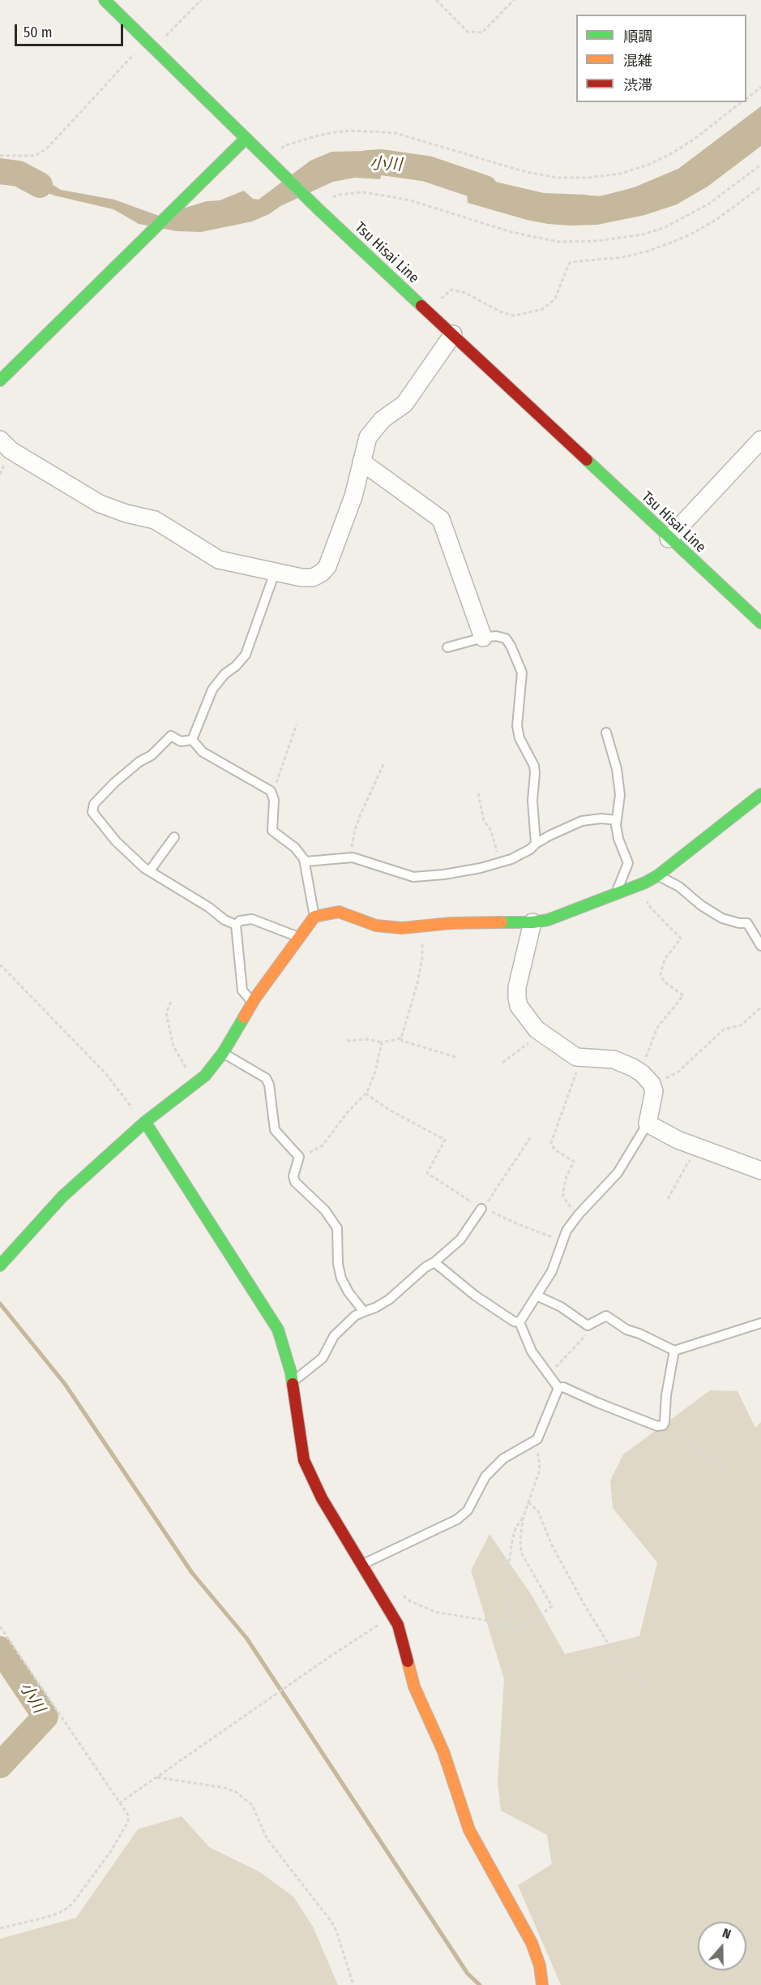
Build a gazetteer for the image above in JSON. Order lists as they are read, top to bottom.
{
  "streets": {
    "street": ["Tsu Hisai Line"]
  },
  "water": ["小川"],
  "legend": ["順調", "混雑", "渋滞"],
  "scale_bar": "50 m",
  "north": "top"
}
